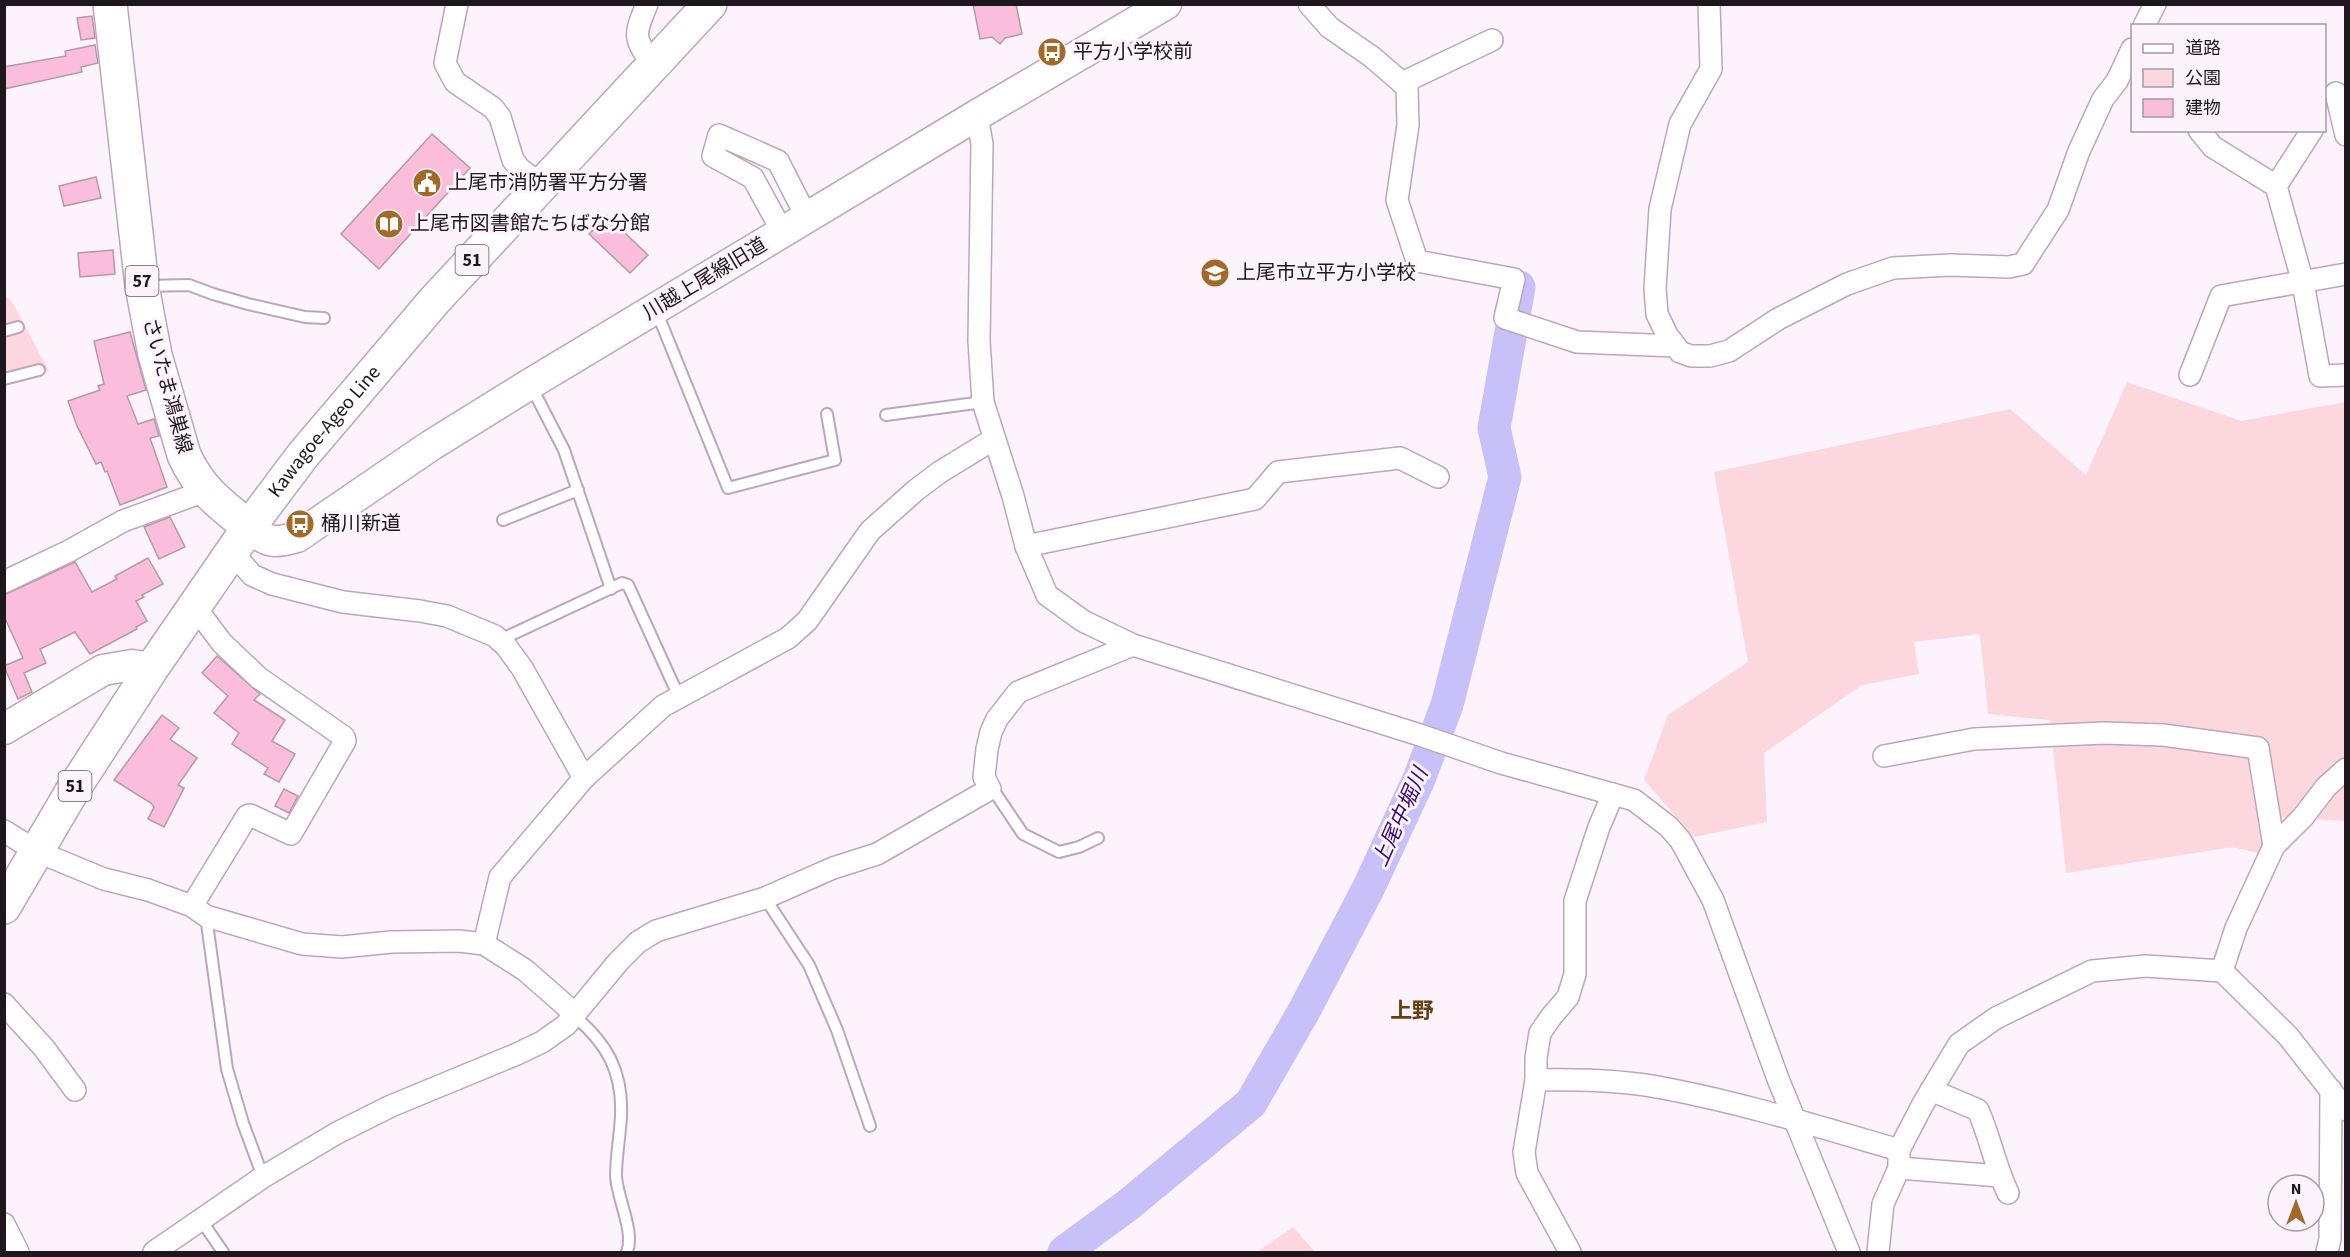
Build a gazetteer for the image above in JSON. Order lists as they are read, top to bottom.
{
  "streets": {
    "main road": [
      "51",
      "57",
      "さいたま鴻巣線",
      "Kawagoe-Ageo Line"
    ],
    "street": ["川越上尾線旧道"]
  },
  "crossings": [
    ["川越上尾線旧道", "さいたま鴻巣線"],
    ["川越上尾線旧道", "Kawagoe-Ageo Line"],
    ["さいたま鴻巣線", "Kawagoe-Ageo Line"]
  ],
  "districts": ["上野"],
  "water": ["上尾中堀川"],
  "places": {
    "bus stop": ["平方小学校前", "桶川新道"],
    "public building": ["上尾市消防署平方分署"],
    "library": ["上尾市図書館たちばな分館"],
    "school or university": ["上尾市立平方小学校"]
  },
  "legend": ["道路", "公園", "建物"],
  "north": "top"
}
